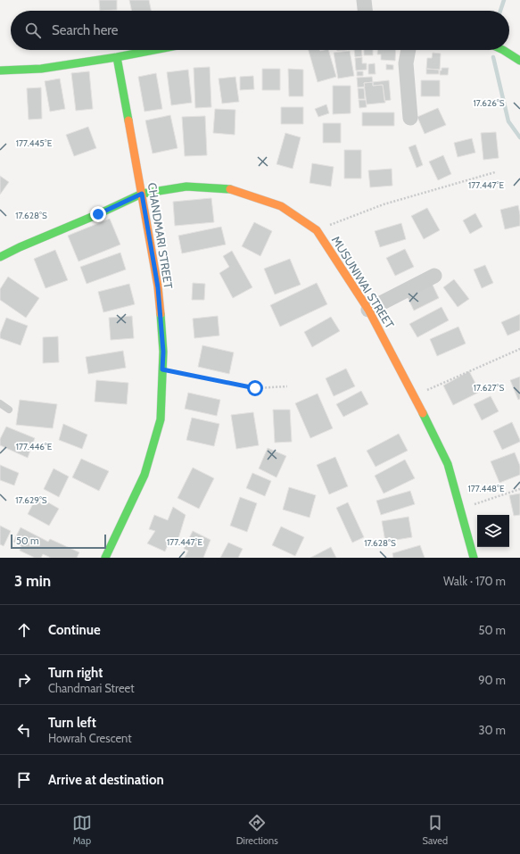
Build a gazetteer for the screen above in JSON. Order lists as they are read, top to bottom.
{
  "streets": {
    "street": ["CHANDMARI STREET", "MUSUNIWAI STREET"]
  },
  "crossings": [
    ["CHANDMARI STREET", "MUSUNIWAI STREET"]
  ],
  "scale_bar": "50 m",
  "page": {
    "search": "Search here",
    "scale": "50 m",
    "heading": ["3 min", "Walk · 170 m"],
    "list": [
      ["Continue", "50 m"],
      ["Turn right", "Chandmari Street", "90 m"],
      ["Turn left", "Howrah Crescent", "30 m"],
      "Arrive at destination"
    ],
    "nav": ["Map", "Directions", "Saved"]
  },
  "coordinates": [
    "17.626°S",
    "177.445°E",
    "177.447°E",
    "17.628°S",
    "17.627°S",
    "177.446°E",
    "177.448°E",
    "17.629°S"
  ]
}
